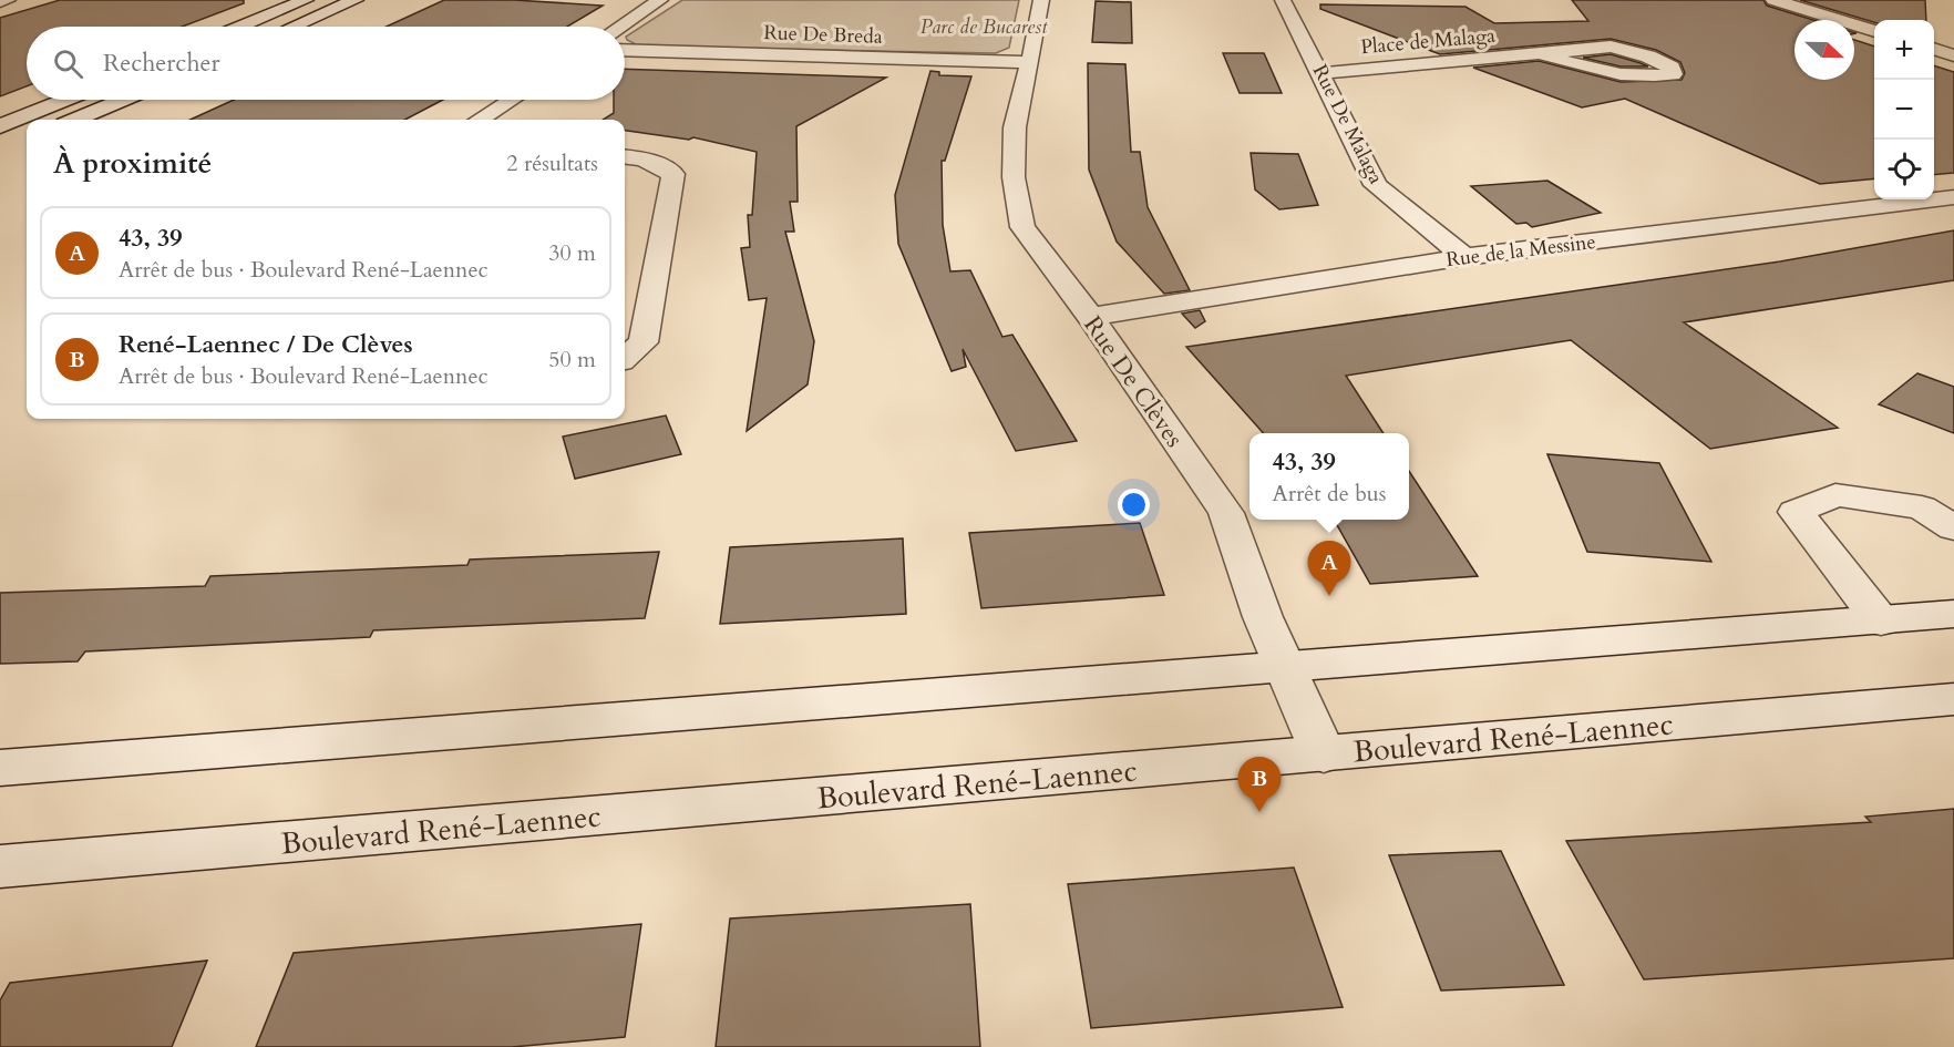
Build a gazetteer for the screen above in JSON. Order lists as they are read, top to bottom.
{
  "streets": {
    "street": [
      "Rue De Breda",
      "Place de Malaga",
      "Rue De Malaga",
      "Rue de la Messine",
      "Rue De Clèves",
      "Boulevard René-Laennec"
    ]
  },
  "crossings": [
    ["Rue De Breda", "Rue De Clèves"],
    ["Place de Malaga", "Rue De Malaga"],
    ["Rue De Malaga", "Rue de la Messine"],
    ["Rue de la Messine", "Rue De Clèves"],
    ["Rue De Clèves", "Boulevard René-Laennec"]
  ],
  "parks": ["Parc de Bucarest"],
  "north": "right",
  "page": {
    "map_buttons": ["+", "−"],
    "search": "Rechercher",
    "heading": ["À proximité", "2 résultats"],
    "list": [
      {
        "mark": "A",
        "name": "43, 39",
        "note": "Arrêt de bus · Boulevard René-Laennec",
        "value": "30 m"
      },
      {
        "mark": "B",
        "name": "René-Laennec / De Clèves",
        "note": "Arrêt de bus · Boulevard René-Laennec",
        "value": "50 m"
      }
    ],
    "popup": ["43, 39", "Arrêt de bus"],
    "pins": ["A", "B"]
  }
}
